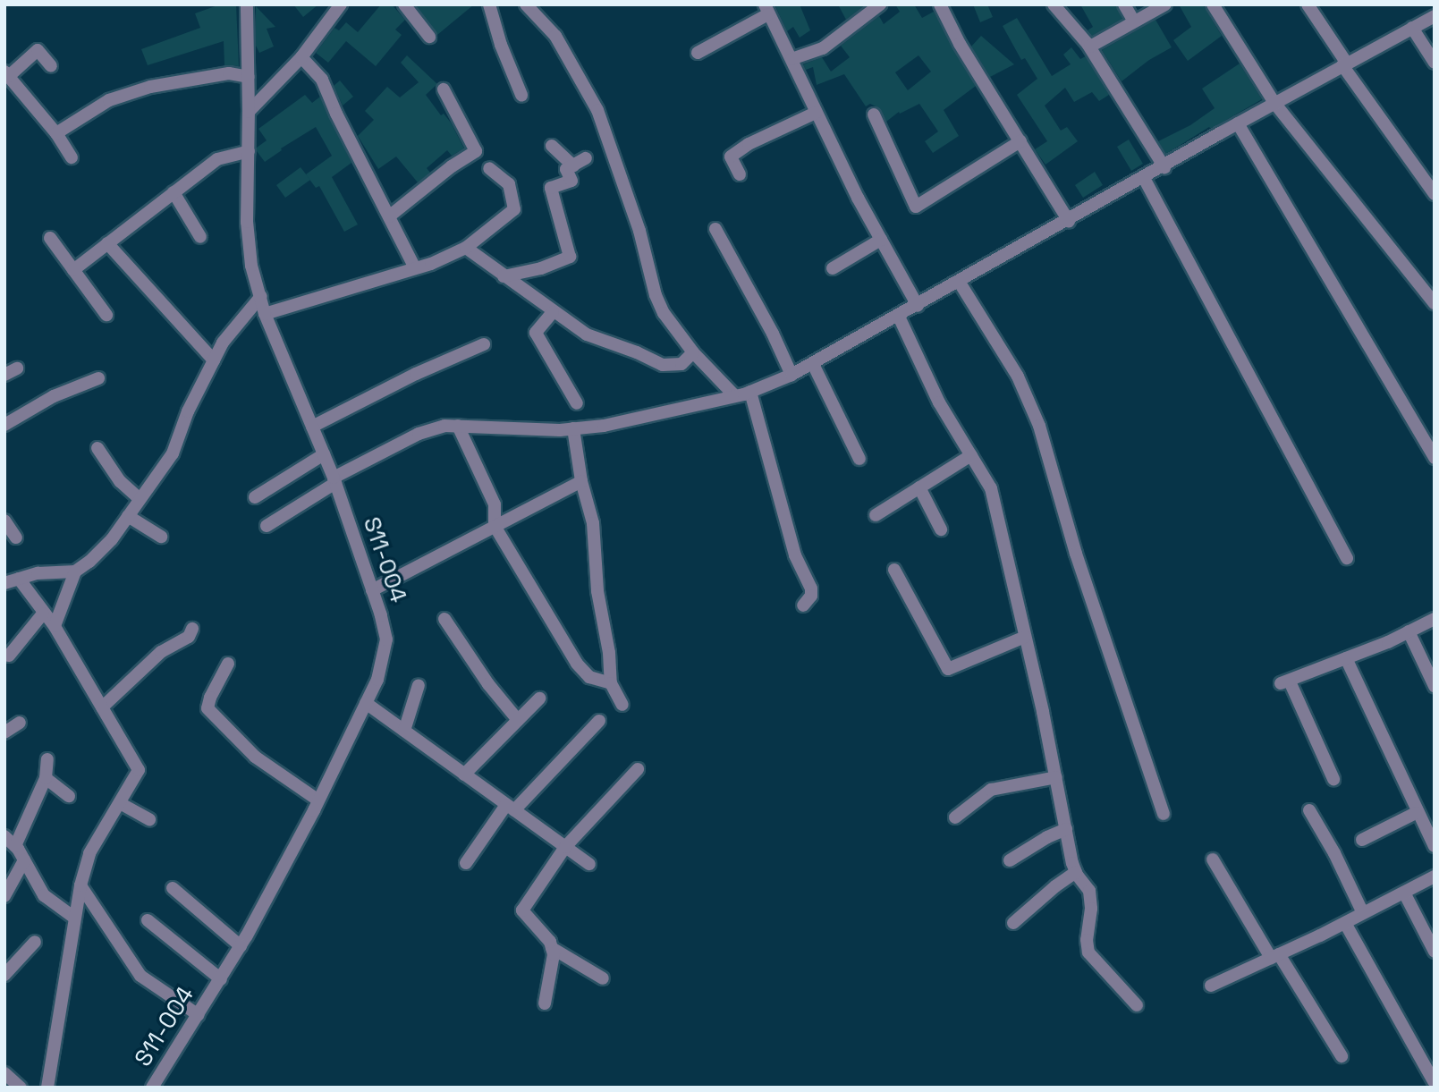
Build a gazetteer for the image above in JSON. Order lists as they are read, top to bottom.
{
  "streets": {
    "street": ["S11-004"]
  }
}
